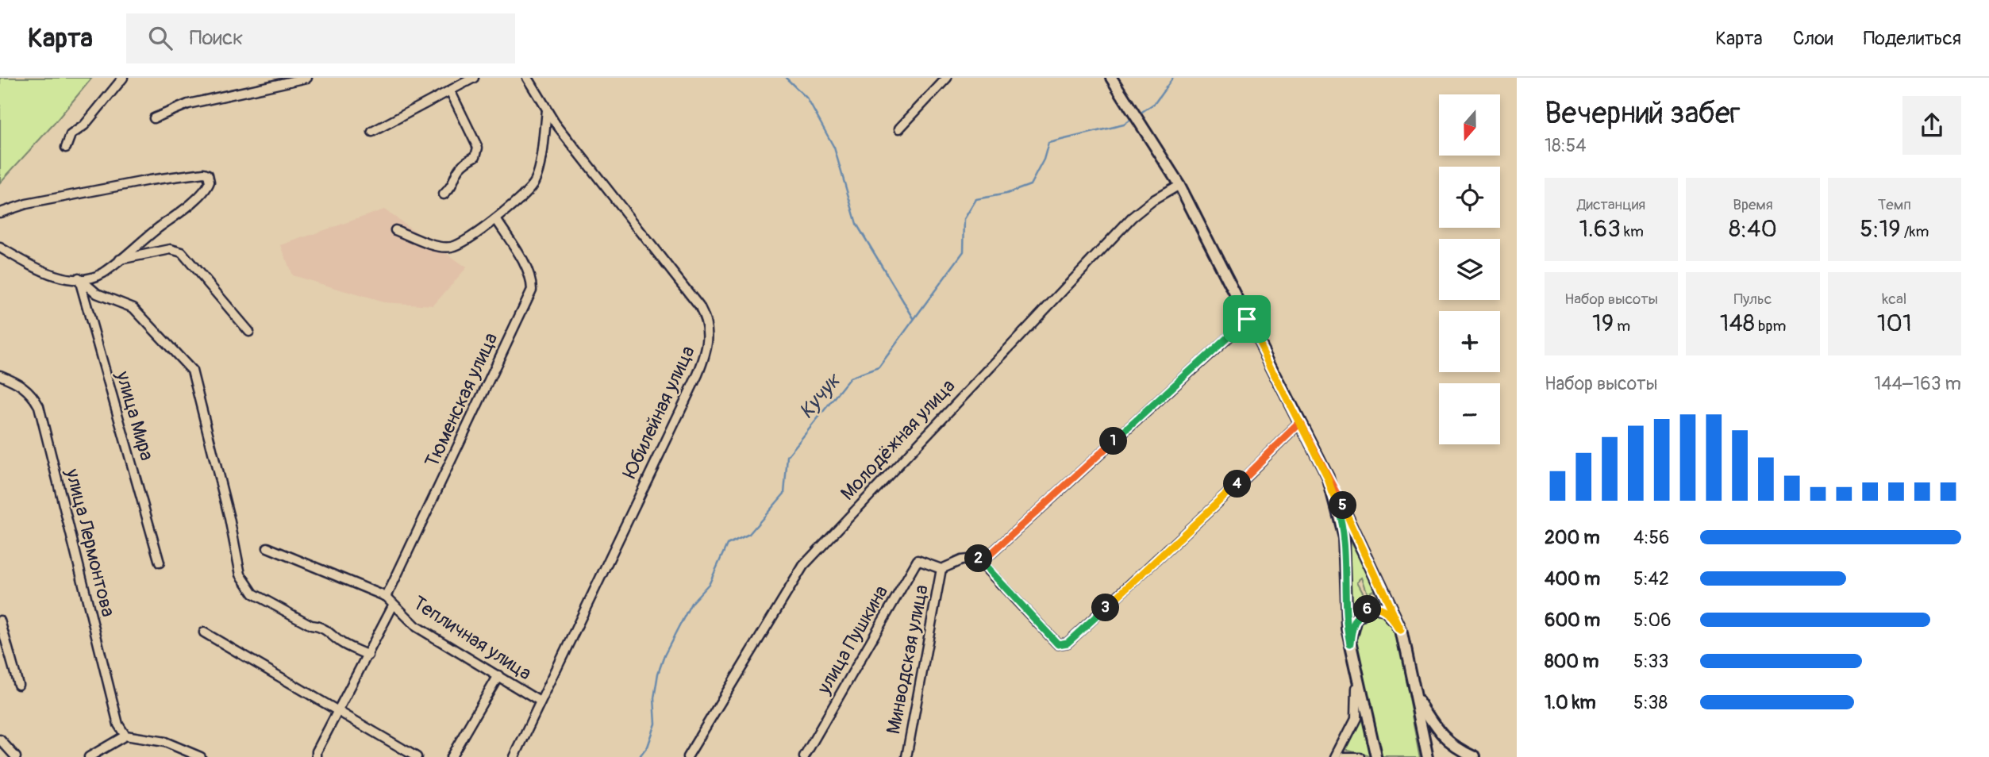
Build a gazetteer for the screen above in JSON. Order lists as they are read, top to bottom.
{
  "streets": {
    "street": [
      "Тюменская улица",
      "Юбилейная улица",
      "улица Мира",
      "Молодёжная улица",
      "улица Лермонтова",
      "Тепличная улица",
      "улица Пушкина",
      "Минводская улица"
    ]
  },
  "crossings": [
    ["Тюменская улица", "Тепличная улица"],
    ["Юбилейная улица", "Тепличная улица"],
    ["улица Пушкина", "Минводская улица"]
  ],
  "water": ["Кучук"],
  "north": "bottom",
  "page": {
    "header": "Карта",
    "search": "Поиск",
    "nav": ["Карта", "Слои", "Поделиться"],
    "heading": ["Вечерний забег", "18:54"],
    "map_buttons": ["+", "−"],
    "stats": [
      ["Дистанция", "1.63 km"],
      ["Время", "8:40"],
      ["Темп", "5:19 /km"],
      ["Набор высоты", "19 m"],
      ["Пульс", "148 bpm"],
      ["kcal", "101"]
    ],
    "chart": ["Набор высоты", "144–163 m"],
    "pins": [
      "1",
      "4",
      "5",
      "2",
      "3",
      "6"
    ],
    "list": [
      {
        "name": "200 m",
        "note": "4:56"
      },
      {
        "name": "400 m",
        "note": "5:42"
      },
      {
        "name": "600 m",
        "note": "5:06"
      },
      {
        "name": "800 m",
        "note": "5:33"
      },
      {
        "name": "1.0 km",
        "note": "5:38"
      }
    ]
  }
}
